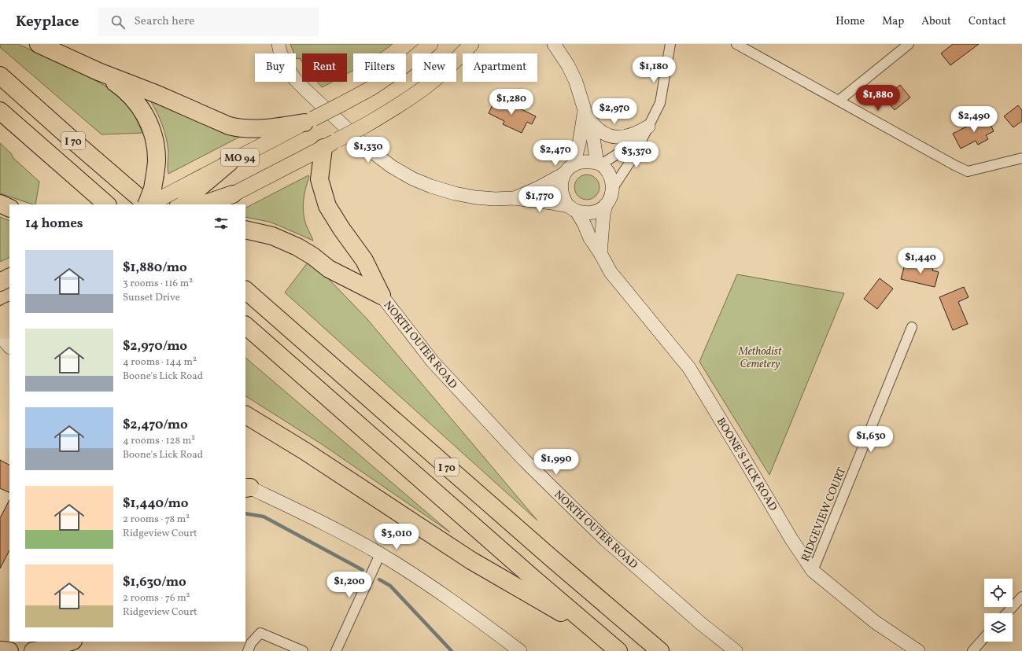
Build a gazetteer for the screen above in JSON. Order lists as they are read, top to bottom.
{
  "streets": {
    "highway": ["I 70"],
    "main road": ["MO 94"],
    "street": ["NORTH OUTER ROAD", "BOONE'S LICK ROAD", "RIDGEVIEW COURT"]
  },
  "crossings": [
    ["BOONE'S LICK ROAD", "RIDGEVIEW COURT"]
  ],
  "parks": ["Methodist Cemetery"],
  "page": {
    "header": "Keyplace",
    "search": "Search here",
    "nav": [
      "Home",
      "Map",
      "About",
      "Contact"
    ],
    "chip": [
      "Buy",
      "Rent",
      "Filters",
      "New",
      "Apartment"
    ],
    "price": [
      "$1,180",
      "$1,880",
      "$1,280",
      "$2,970",
      "$2,490",
      "$1,330",
      "$2,470",
      "$3,370",
      "$1,770",
      "$1,440",
      "$1,630",
      "$1,990",
      "$3,010",
      "$1,200"
    ],
    "heading": "14 homes",
    "list": [
      {
        "name": "$1,880/mo",
        "note": "3 rooms · 116 m² · Sunset Drive"
      },
      {
        "name": "$2,970/mo",
        "note": "4 rooms · 144 m² · Boone's Lick Road"
      },
      {
        "name": "$2,470/mo",
        "note": "4 rooms · 128 m² · Boone's Lick Road"
      },
      {
        "name": "$1,440/mo",
        "note": "2 rooms · 78 m² · Ridgeview Court"
      },
      {
        "name": "$1,630/mo",
        "note": "2 rooms · 76 m² · Ridgeview Court"
      }
    ]
  }
}
